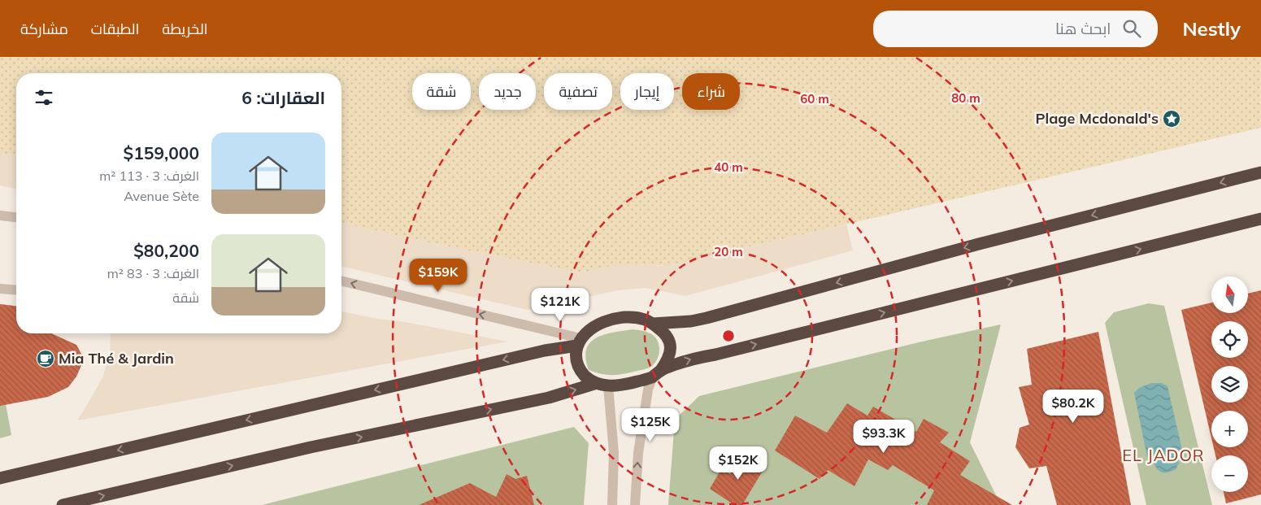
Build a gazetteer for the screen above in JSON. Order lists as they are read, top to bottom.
{
  "districts": ["EL JADOR"],
  "places": {
    "place": ["Plage Mcdonald's"],
    "cafe": ["Mia Thé & Jardin"]
  },
  "north": "top",
  "page": {
    "header": "Nestly",
    "search": "ابحث هنا",
    "nav": ["الخريطة", "الطبقات", "مشاركة"],
    "chip": [
      "شراء",
      "إيجار",
      "تصفية",
      "جديد",
      "شقة"
    ],
    "heading": "العقارات: 6",
    "list": [
      {
        "name": "$159,000",
        "note": "الغرف: 3 · 113 m² · Avenue Sète"
      },
      {
        "name": "$80,200",
        "note": "الغرف: 3 · 83 m² · شقة"
      }
    ],
    "price": [
      "$159K",
      "$121K",
      "$80.2K",
      "$125K",
      "$93.3K",
      "$152K"
    ],
    "map_buttons": ["+", "−"]
  },
  "rings": [
    "80 m",
    "60 m",
    "40 m",
    "20 m"
  ]
}
